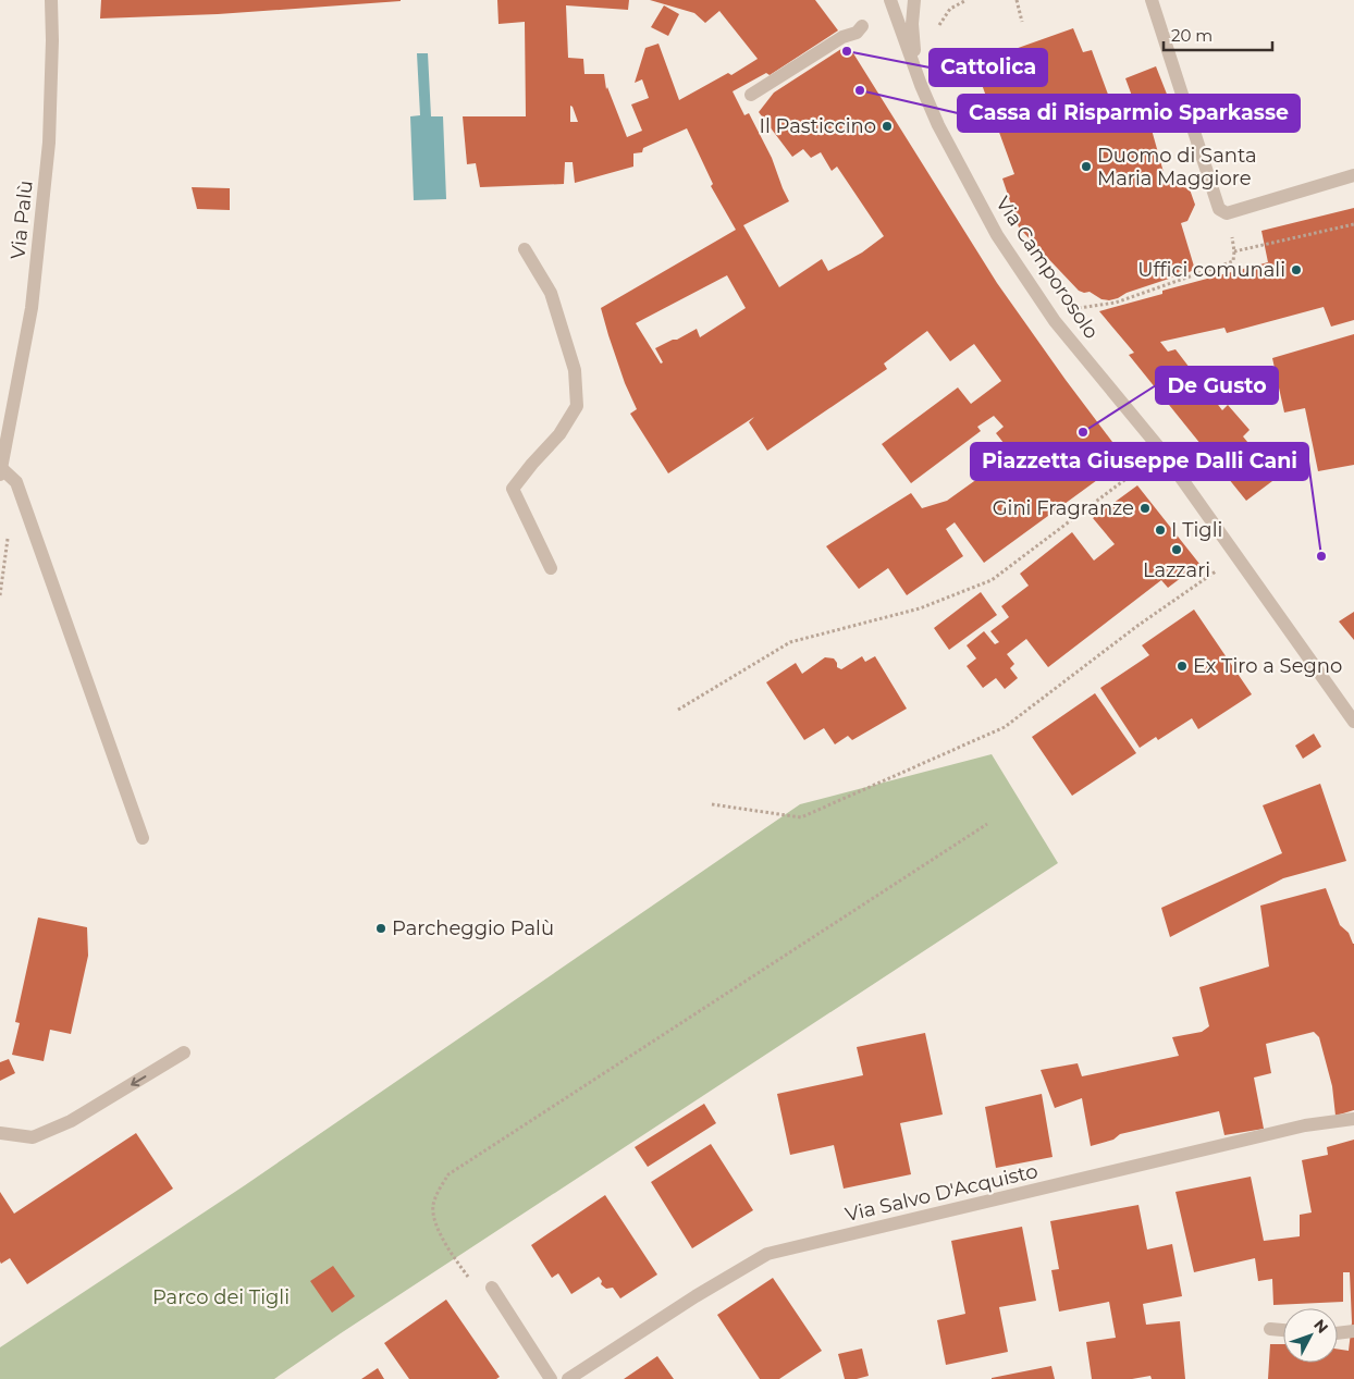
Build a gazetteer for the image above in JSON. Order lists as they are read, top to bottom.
{
  "streets": {
    "street": ["Via Palù", "Via Camporosolo", "Via Salvo D'Acquisto"]
  },
  "parks": ["Parco dei Tigli"],
  "places": [
    "Cattolica",
    "Cassa di Risparmio Sparkasse",
    "Il Pasticcino",
    "Duomo di Santa Maria Maggiore",
    "Uffici comunali",
    "De Gusto",
    "Gini Fragranze",
    "I Tigli",
    "Lazzari",
    "Piazzetta Giuseppe Dalli Cani",
    "Ex Tiro a Segno",
    "Parcheggio Palù"
  ],
  "scale_bar": "20 m",
  "north": "top right"
}
